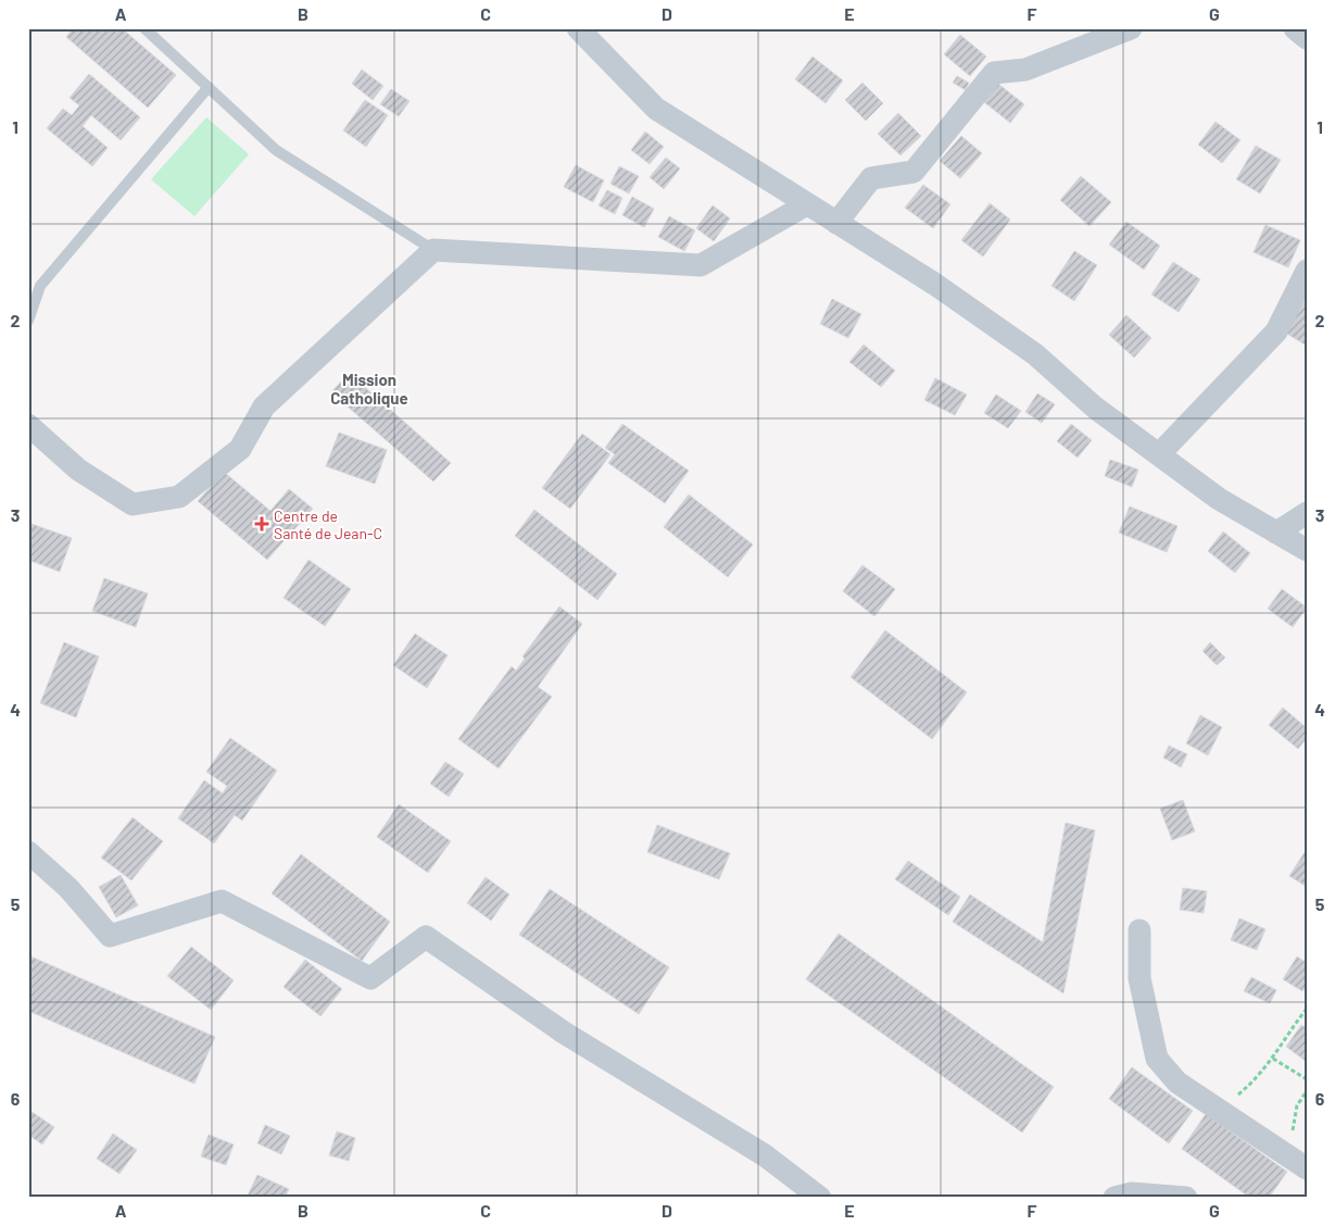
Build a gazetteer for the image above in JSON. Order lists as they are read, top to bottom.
{
  "districts": ["Mission Catholique"],
  "places": {
    "health": ["Centre de Santé de Jean-C"]
  },
  "grid": {
    "columns": [
      "A",
      "B",
      "C",
      "D",
      "E",
      "F",
      "G"
    ],
    "rows": [
      "1",
      "2",
      "3",
      "4",
      "5",
      "6"
    ]
  }
}
